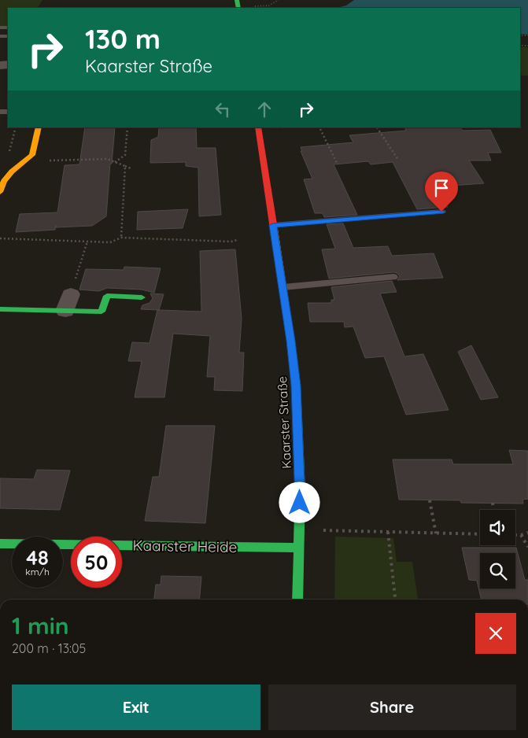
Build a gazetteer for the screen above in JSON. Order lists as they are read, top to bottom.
{
  "streets": {
    "main road": ["Kaarster Straße", "Kaarster Heide"]
  },
  "crossings": [
    ["Kaarster Straße", "Kaarster Heide"]
  ],
  "page": {
    "turn": ["130 m", "Kaarster Straße"],
    "speed": "48 km/h",
    "limit": "50",
    "heading": ["1 min", "200 m · 13:05"],
    "buttons": ["Exit", "Share"]
  }
}
